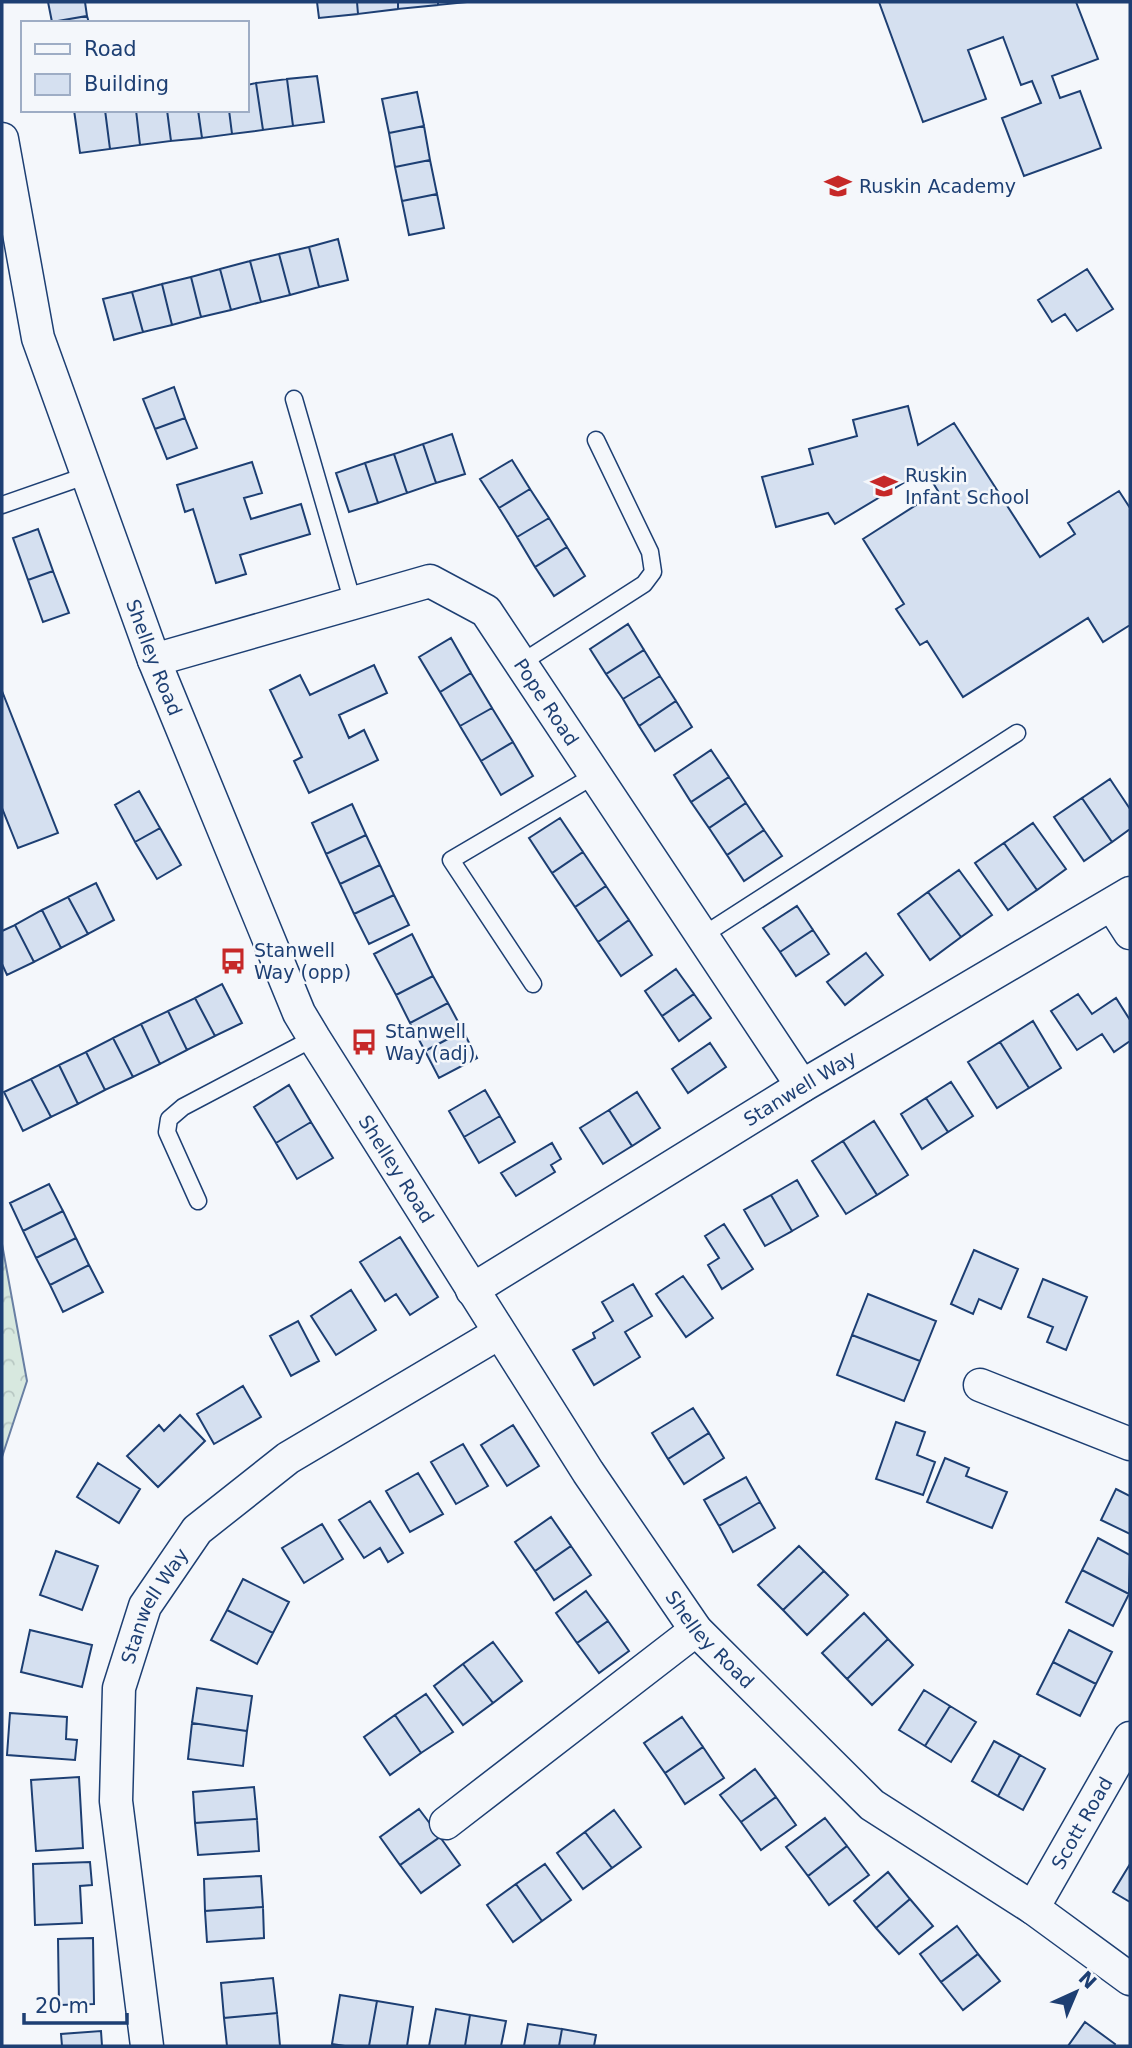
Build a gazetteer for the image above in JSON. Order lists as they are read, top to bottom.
{
  "streets": {
    "street": [
      "Shelley Road",
      "Pope Road",
      "Stanwell Way",
      "Scott Road"
    ]
  },
  "crossings": [
    ["Shelley Road", "Pope Road"],
    ["Shelley Road", "Stanwell Way"],
    ["Shelley Road", "Scott Road"],
    ["Pope Road", "Stanwell Way"]
  ],
  "places": {
    "school or university": ["Ruskin Academy", "Ruskin Infant School"],
    "bus stop": ["Stanwell Way (opp)", "Stanwell Way (adj)"]
  },
  "legend": ["Road", "Building"],
  "scale_bar": "20 m",
  "north": "top right"
}
